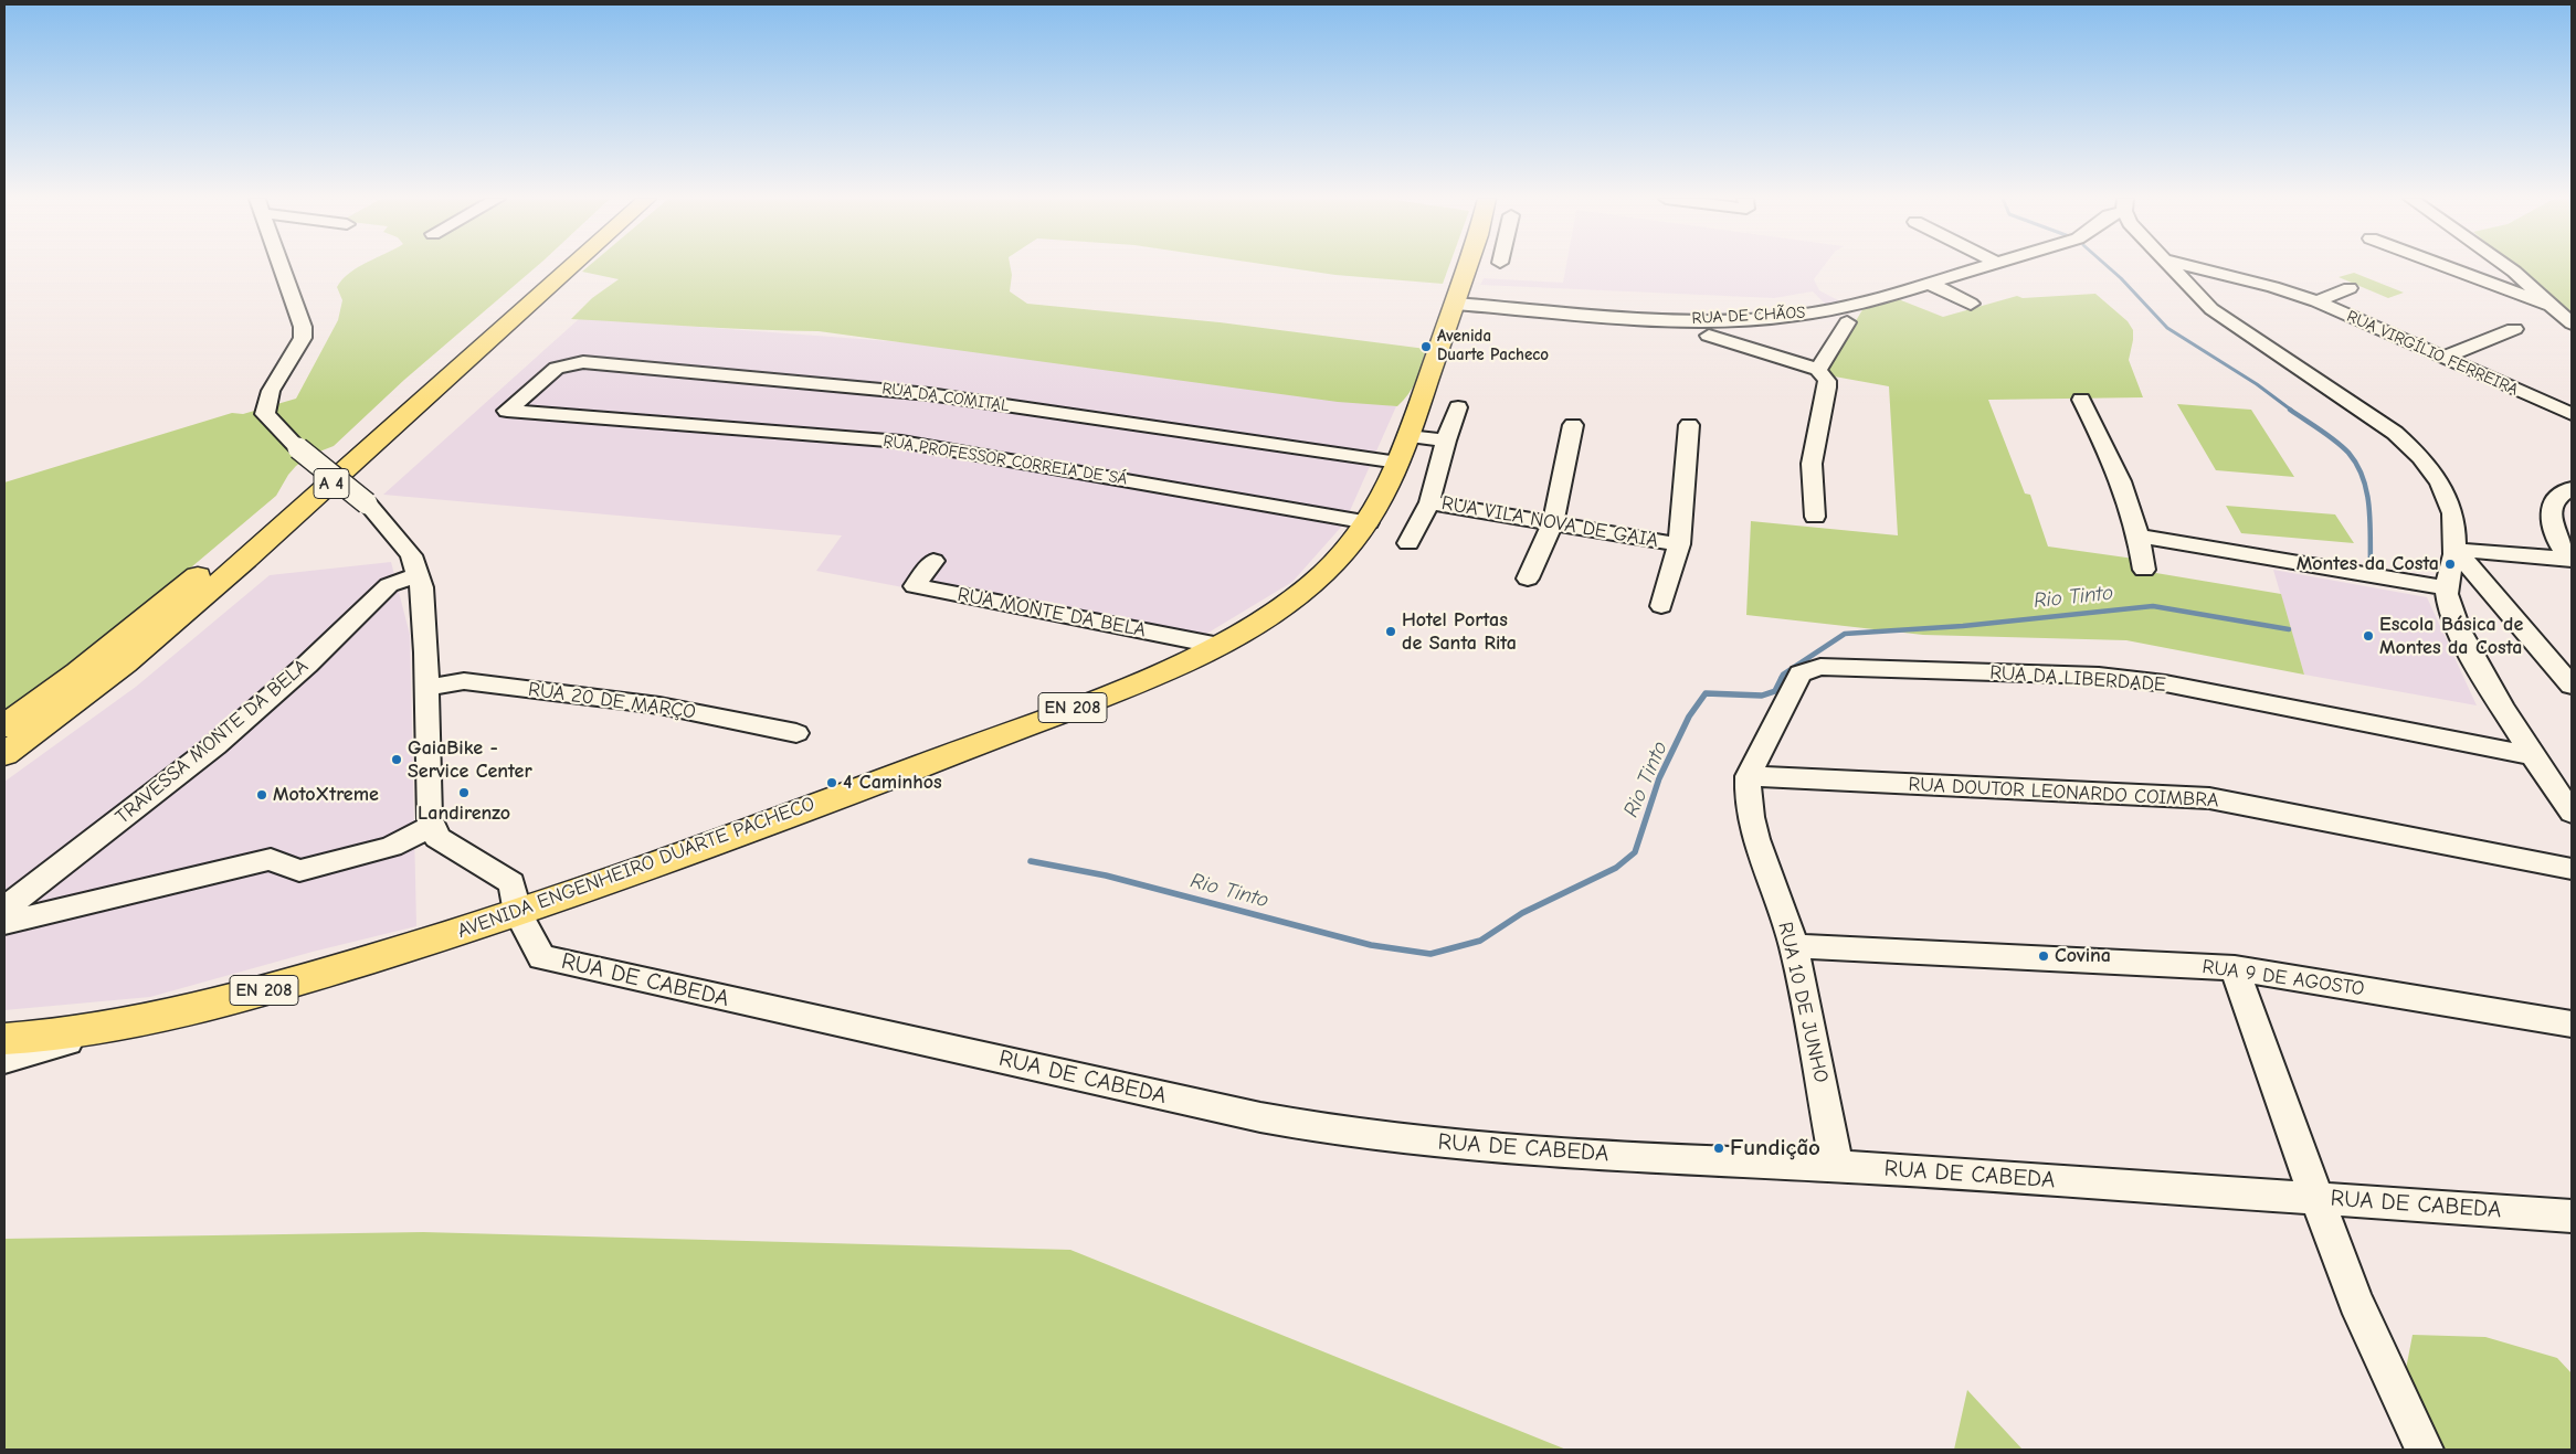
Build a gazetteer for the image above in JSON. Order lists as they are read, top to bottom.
{
  "streets": {
    "main road": ["A 4", "EN 208", "AVENIDA ENGENHEIRO DUARTE PACHECO"],
    "street": [
      "RUA DE CHÃOS",
      "RUA VIRGÍLIO FERREIRA",
      "RUA DA COMITAL",
      "RUA PROFESSOR CORREIA DE SÁ",
      "RUA VILA NOVA DE GAIA",
      "RUA MONTE DA BELA",
      "RUA DA LIBERDADE",
      "RUA 20 DE MARÇO",
      "TRAVESSA MONTE DA BELA",
      "RUA DOUTOR LEONARDO COIMBRA",
      "RUA 9 DE AGOSTO",
      "RUA DE CABEDA",
      "RUA 10 DE JUNHO"
    ]
  },
  "crossings": [
    ["RUA DA COMITAL", "RUA PROFESSOR CORREIA DE SÁ"],
    ["RUA DA COMITAL", "AVENIDA ENGENHEIRO DUARTE PACHECO"],
    ["RUA PROFESSOR CORREIA DE SÁ", "AVENIDA ENGENHEIRO DUARTE PACHECO"],
    ["RUA MONTE DA BELA", "AVENIDA ENGENHEIRO DUARTE PACHECO"],
    ["RUA DA LIBERDADE", "RUA DOUTOR LEONARDO COIMBRA"],
    ["RUA DA LIBERDADE", "RUA 10 DE JUNHO"],
    ["RUA DOUTOR LEONARDO COIMBRA", "RUA 10 DE JUNHO"],
    ["AVENIDA ENGENHEIRO DUARTE PACHECO", "RUA DE CABEDA"],
    ["RUA 9 DE AGOSTO", "RUA 10 DE JUNHO"],
    ["RUA DE CABEDA", "RUA 10 DE JUNHO"]
  ],
  "water": ["Rio Tinto"],
  "places": [
    "Avenida Duarte Pacheco",
    "Montes da Costa",
    "Hotel Portas de Santa Rita",
    "Escola Básica de Montes da Costa",
    "GaiaBike - Service Center",
    "4 Caminhos",
    "Landirenzo",
    "MotoXtreme",
    "Covina",
    "Fundição"
  ]
}
